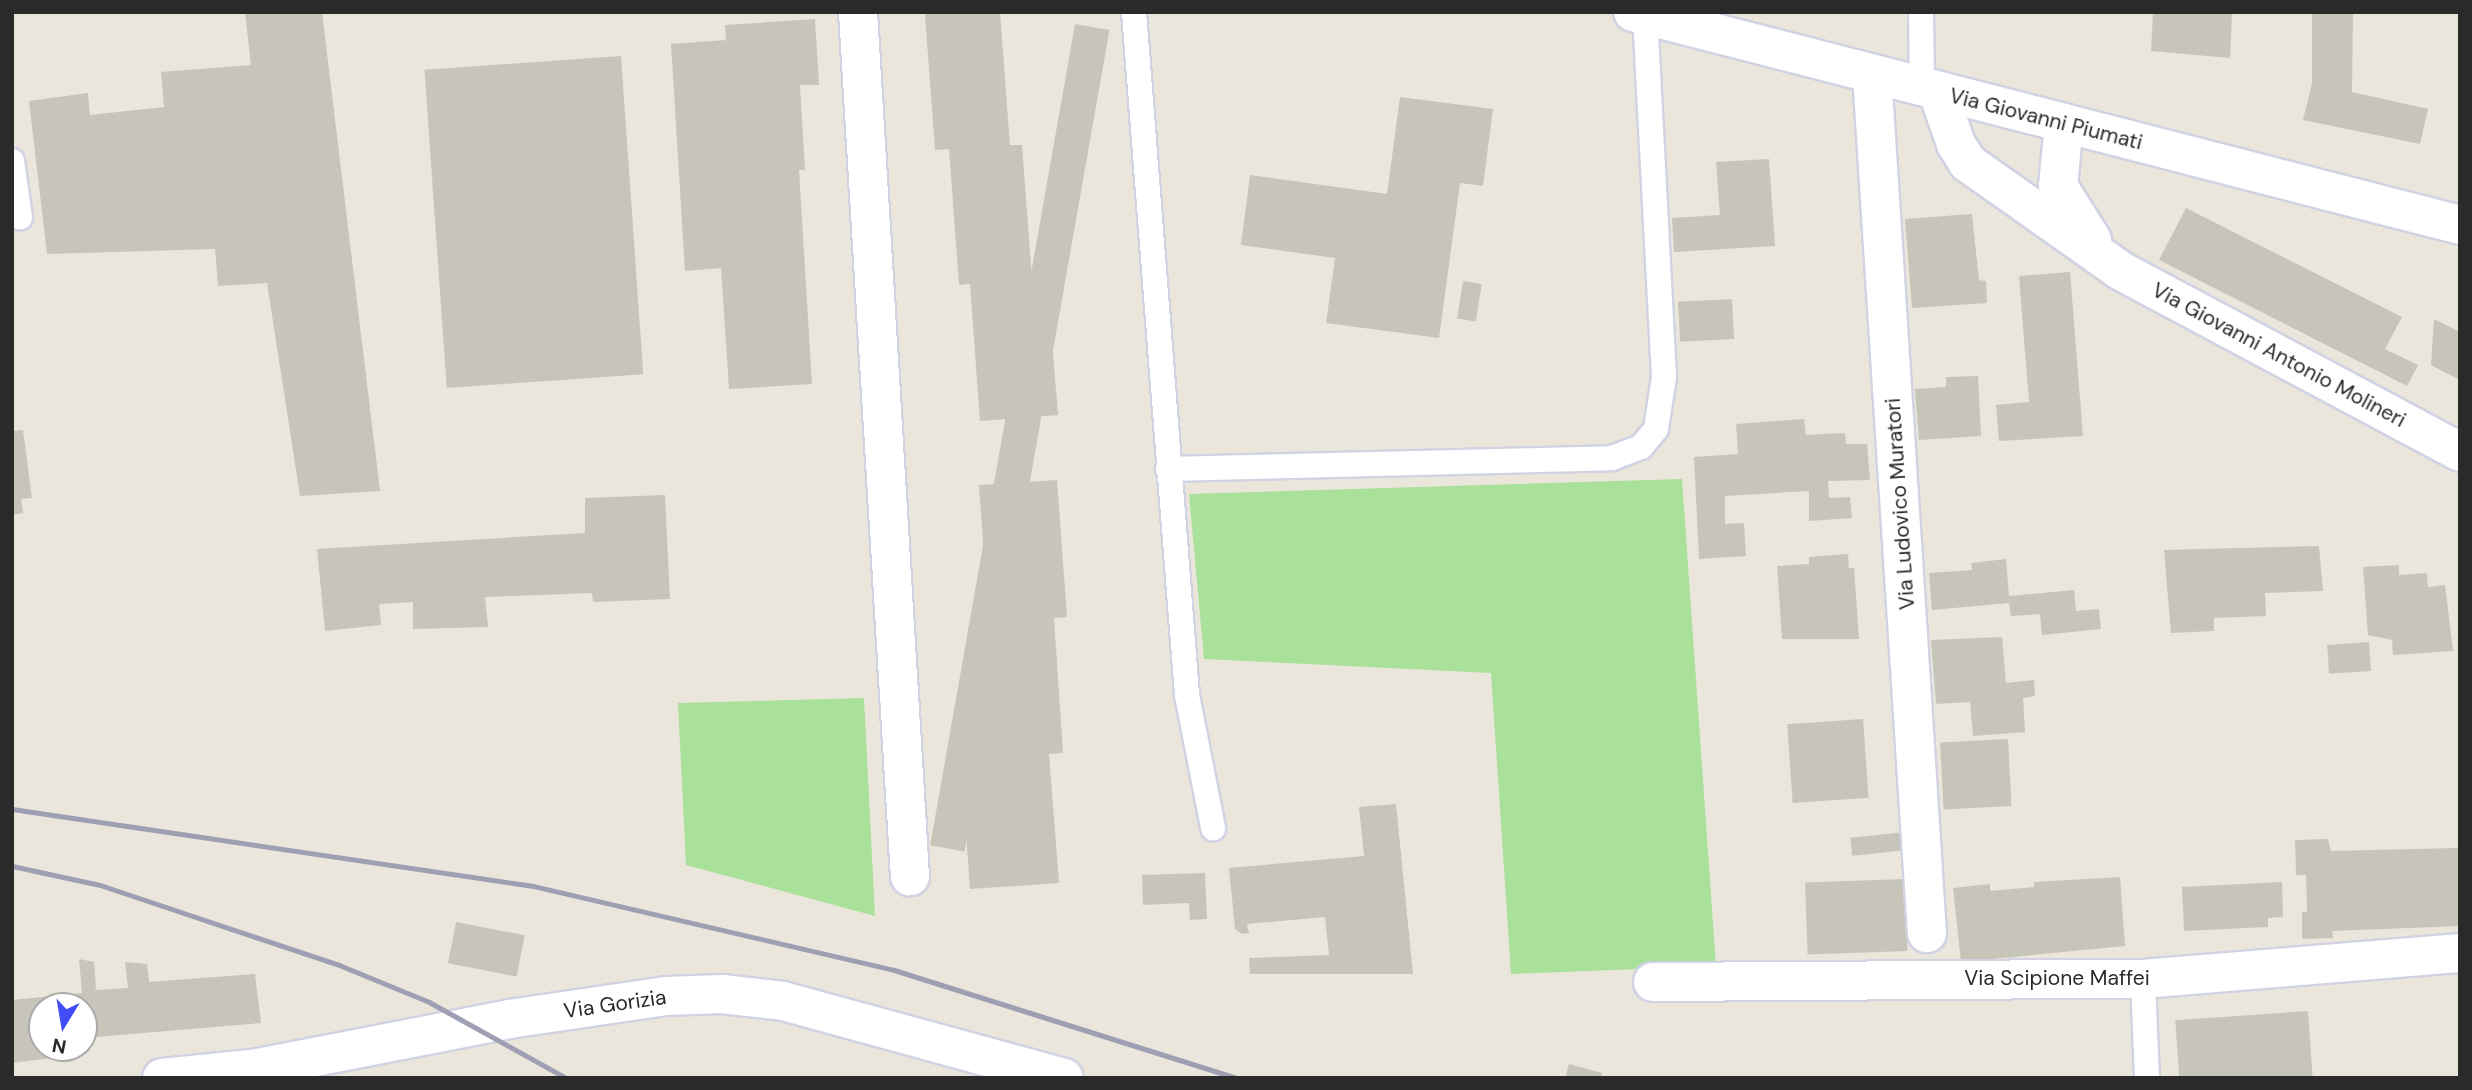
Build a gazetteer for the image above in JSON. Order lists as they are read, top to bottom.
{
  "streets": {
    "street": [
      "Via Giovanni Piumati",
      "Via Giovanni Antonio Molineri",
      "Via Ludovico Muratori",
      "Via Scipione Maffei",
      "Via Gorizia"
    ]
  },
  "crossings": [
    ["Via Giovanni Piumati", "Via Giovanni Antonio Molineri"],
    ["Via Giovanni Piumati", "Via Ludovico Muratori"]
  ],
  "north": "bottom"
}
